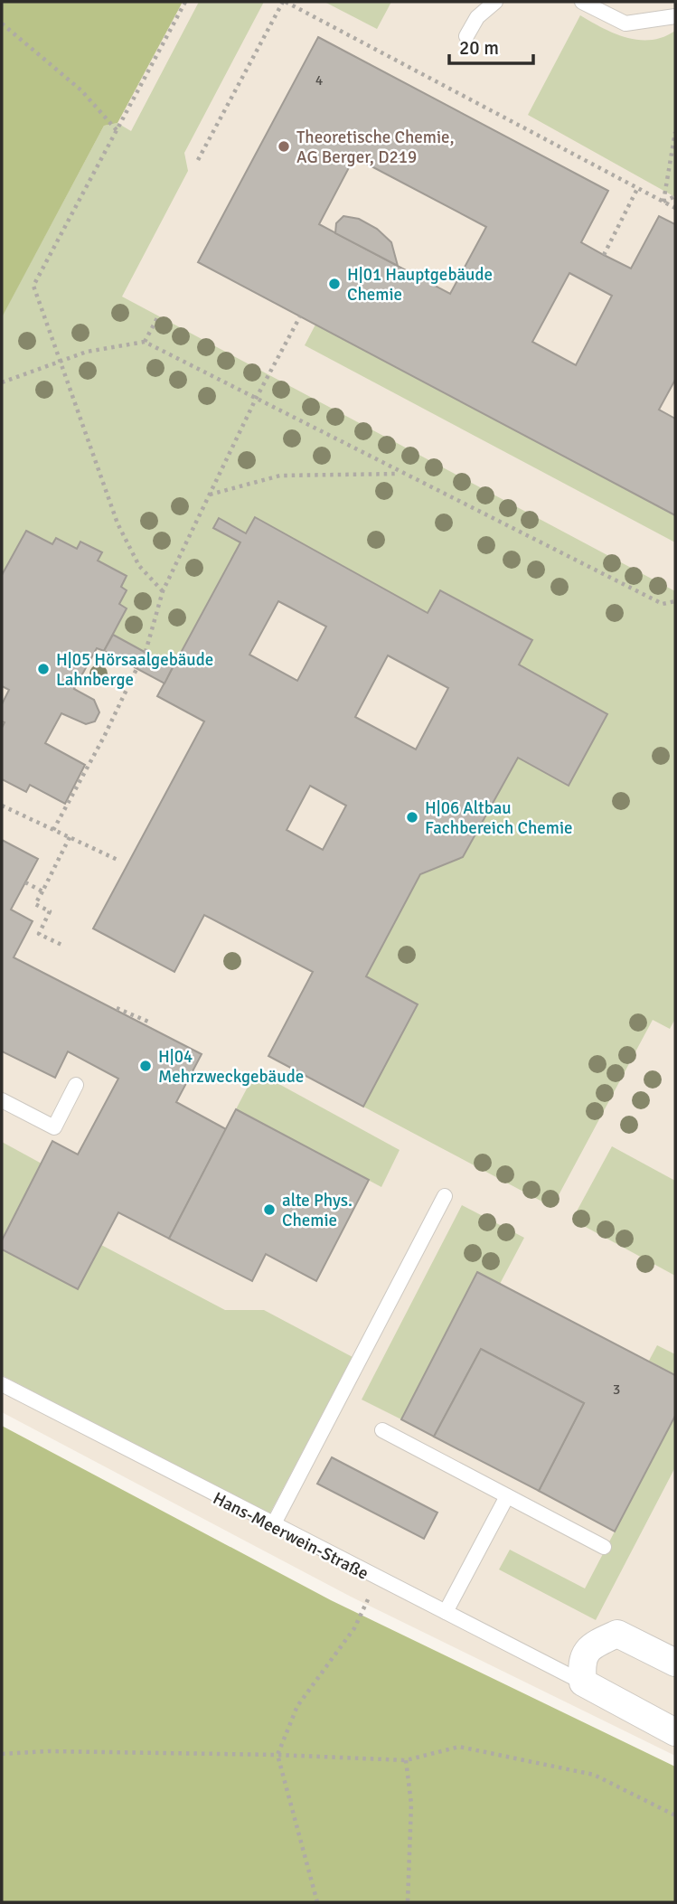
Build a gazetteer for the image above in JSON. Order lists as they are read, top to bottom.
{
  "streets": {
    "street": ["Hans-Meerwein-Straße"]
  },
  "places": [
    "Theoretische Chemie, AG Berger, D219",
    "H|01 Hauptgebäude Chemie",
    "H|05 Hörsaalgebäude Lahnberge",
    "H|06 Altbau Fachbereich Chemie",
    "H|04 Mehrzweckgebäude",
    "alte Phys. Chemie"
  ],
  "house_numbers": ["4", "3"],
  "scale_bar": "20 m"
}
